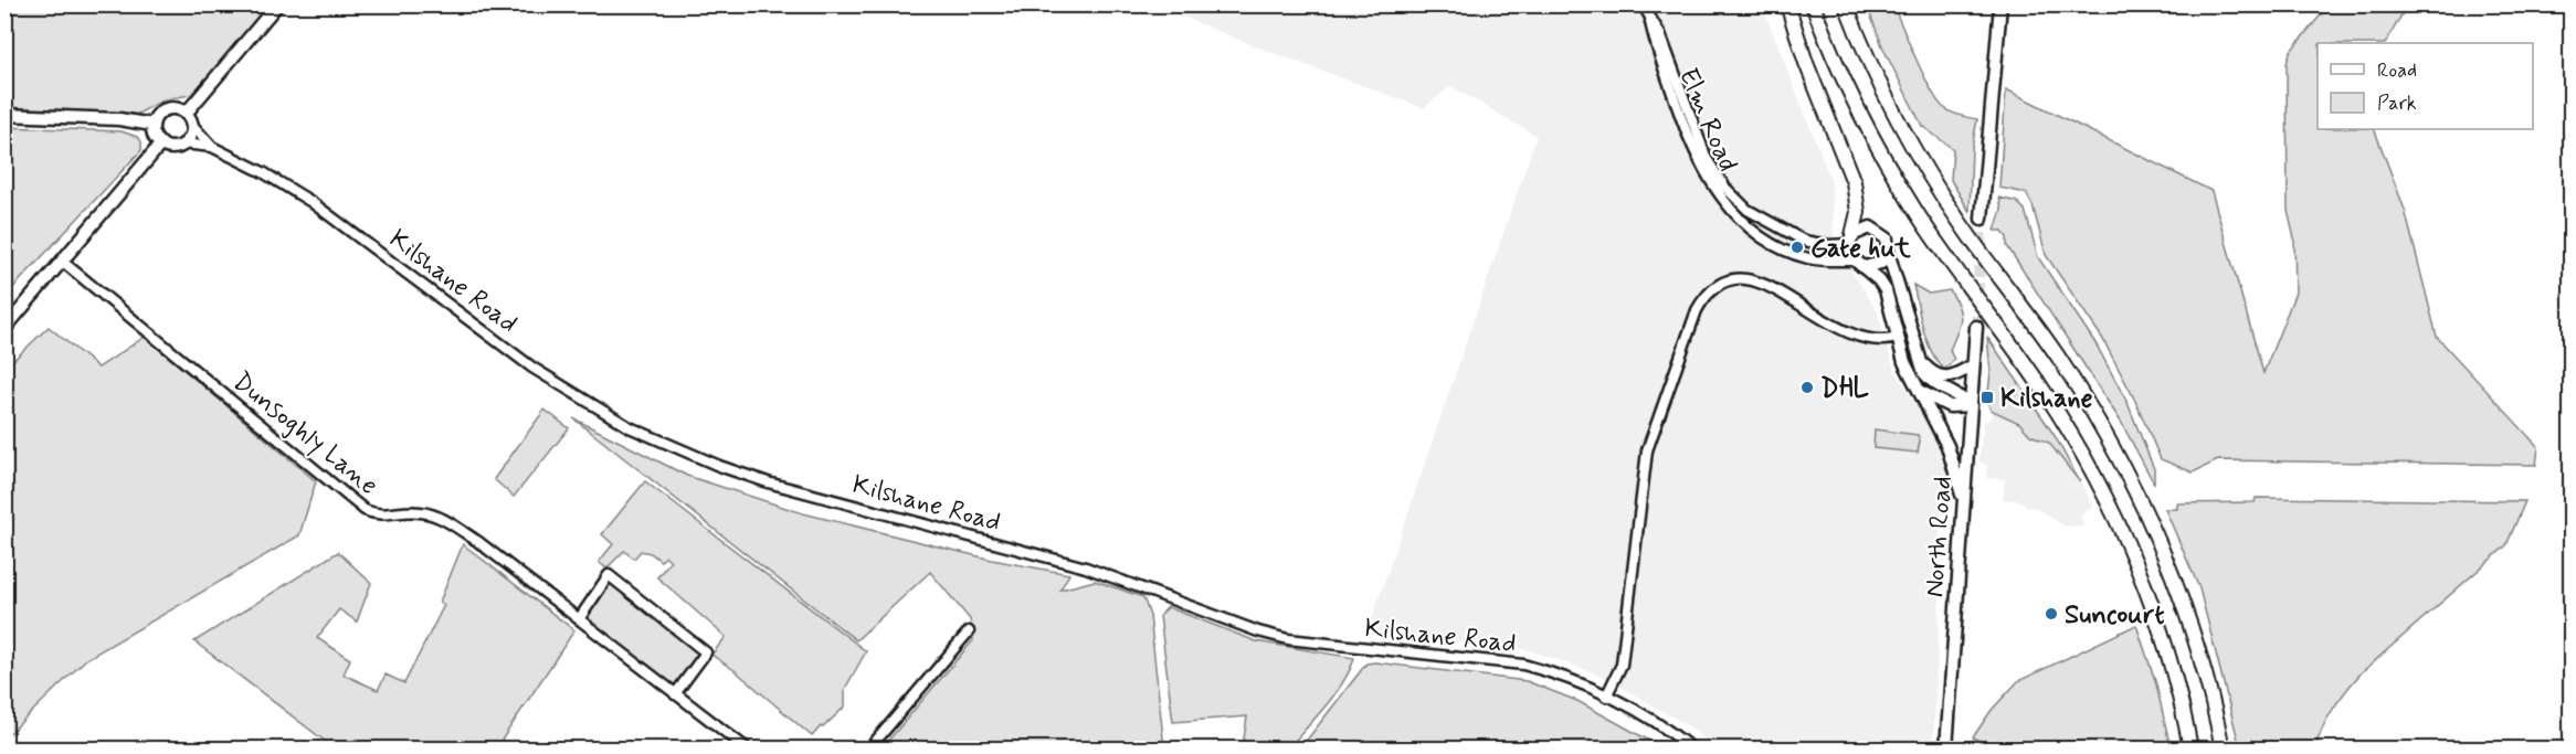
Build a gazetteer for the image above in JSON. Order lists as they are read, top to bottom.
{
  "streets": {
    "main road": ["North Road"],
    "street": ["Elm Road", "Kilshane Road", "Dunsoghly Lane"]
  },
  "places": {
    "other": ["Gate hut", "DHL", "Suncourt"],
    "transit": ["Kilshane"]
  },
  "legend": ["Road", "Park"]
}
